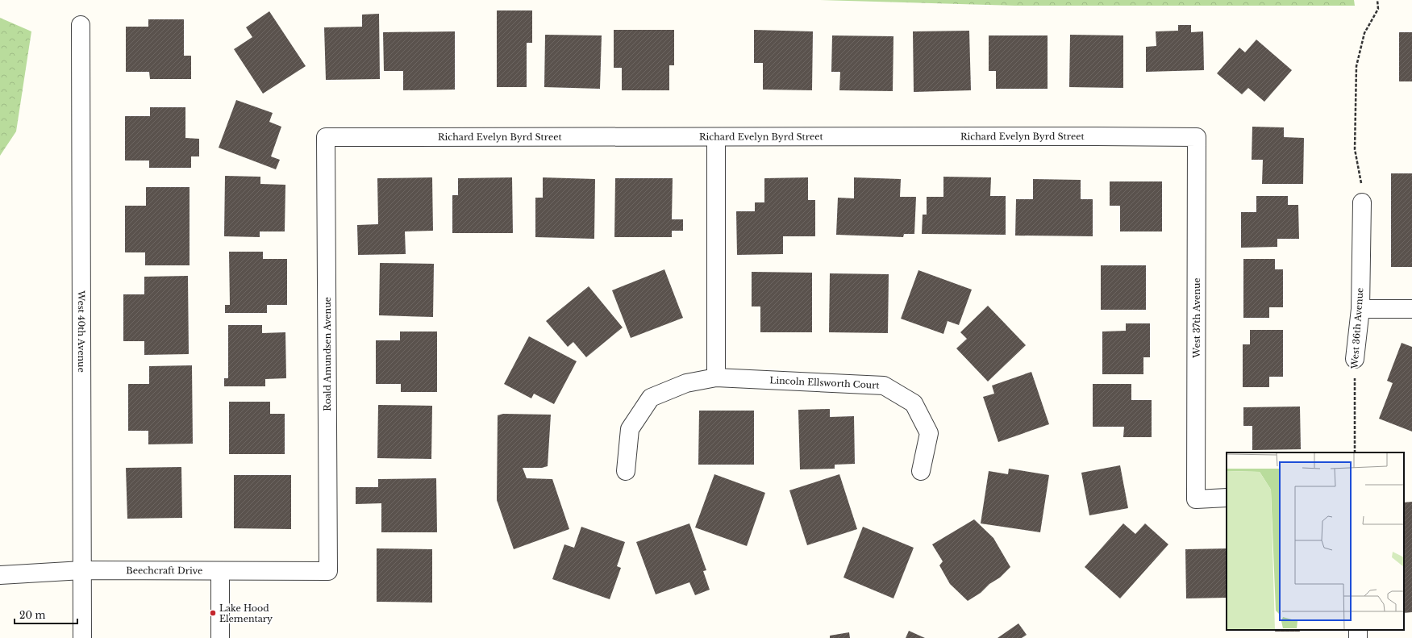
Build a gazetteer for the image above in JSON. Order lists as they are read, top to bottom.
{
  "streets": {
    "street": [
      "Richard Evelyn Byrd Street",
      "West 37th Avenue",
      "West 36th Avenue",
      "West 40th Avenue",
      "Roald Amundsen Avenue",
      "Lincoln Ellsworth Court",
      "Beechcraft Drive"
    ]
  },
  "crossings": [
    ["Richard Evelyn Byrd Street", "West 37th Avenue"],
    ["Richard Evelyn Byrd Street", "Roald Amundsen Avenue"],
    ["West 40th Avenue", "Beechcraft Drive"],
    ["Roald Amundsen Avenue", "Beechcraft Drive"]
  ],
  "places": ["Lake Hood Elementary"],
  "scale_bar": "20 m"
}
